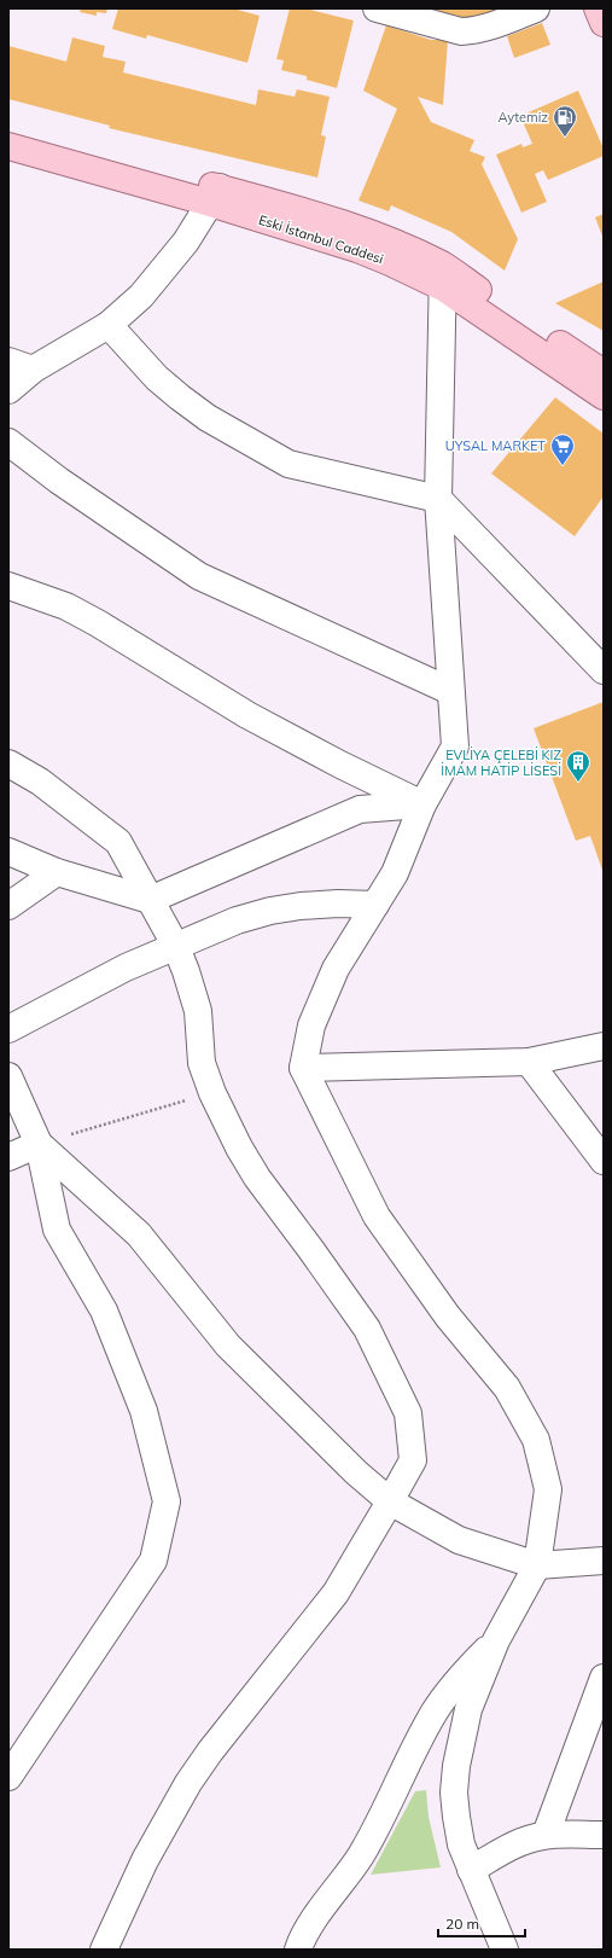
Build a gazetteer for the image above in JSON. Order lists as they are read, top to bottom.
{
  "streets": {
    "main road": ["Eski İstanbul Caddesi"]
  },
  "places": {
    "fuel station": ["Aytemiz"],
    "supermarket": ["UYSAL MARKET"],
    "building": ["EVLİYA ÇELEBİ KIZ İMAM HATİP LİSESİ"]
  },
  "scale_bar": "20 m"
}
